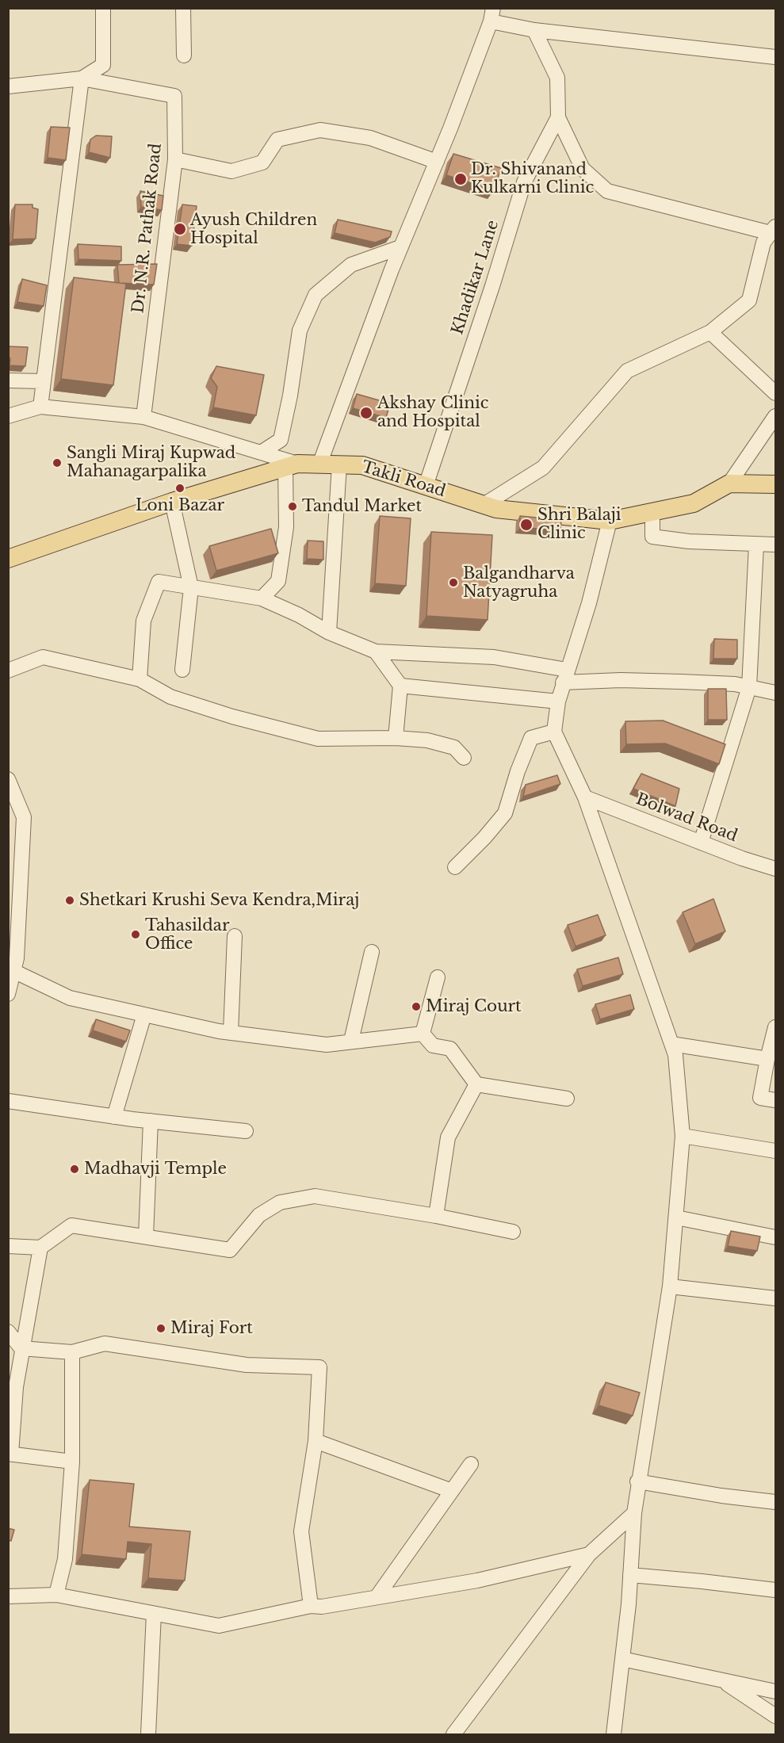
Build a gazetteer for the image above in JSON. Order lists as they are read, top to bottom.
{
  "streets": {
    "main road": ["Takli Road"],
    "street": ["Dr. N.R. Pathak Road", "Khadikar Lane", "Bolwad Road"]
  },
  "crossings": [
    ["Khadikar Lane", "Takli Road"]
  ],
  "places": [
    "Dr. Shivanand Kulkarni Clinic",
    "Ayush Children Hospital",
    "Akshay Clinic and Hospital",
    "Sangli Miraj Kupwad Mahanagarpalika",
    "Loni Bazar",
    "Tandul Market",
    "Shri Balaji Clinic",
    "Balgandharva Natyagruha",
    "Shetkari Krushi Seva Kendra,Miraj",
    "Tahasildar Office",
    "Miraj Court",
    "Madhavji Temple",
    "Miraj Fort"
  ]
}
